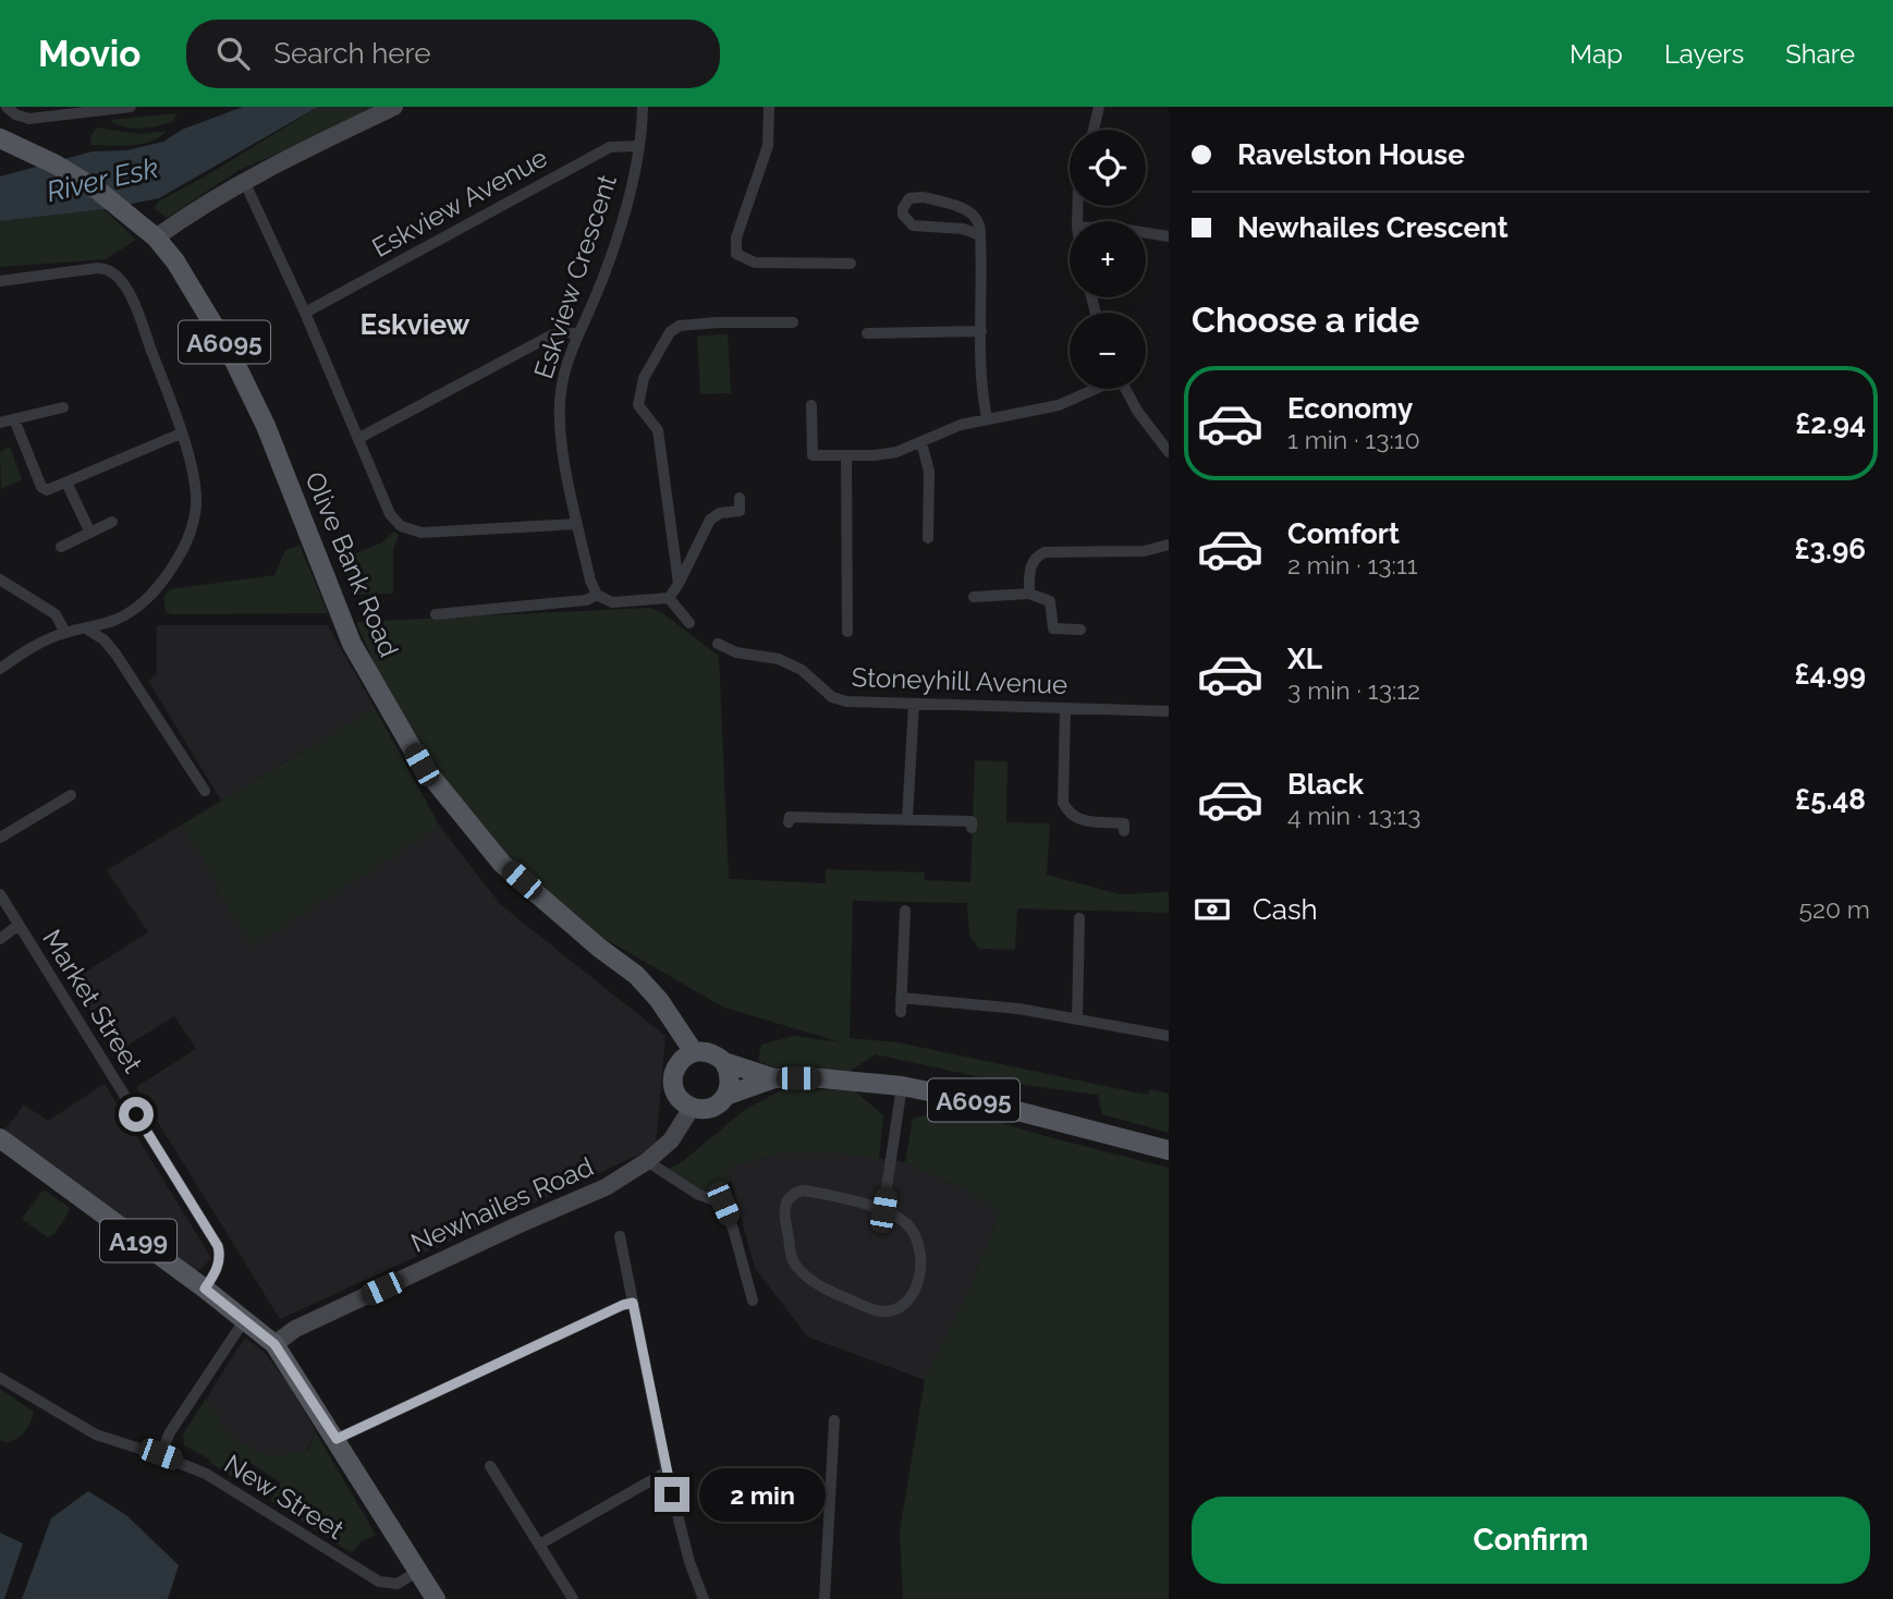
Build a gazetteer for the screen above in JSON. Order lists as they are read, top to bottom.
{
  "streets": {
    "main road": [
      "A6095",
      "Olive Bank Road",
      "Newhailes Road",
      "A199"
    ],
    "street": [
      "Eskview Avenue",
      "Eskview Crescent",
      "Stoneyhill Avenue",
      "Market Street",
      "New Street"
    ]
  },
  "crossings": [
    ["Eskview Avenue", "Eskview Crescent"],
    ["A6095", "Olive Bank Road"],
    ["A6095", "Newhailes Road"],
    ["Olive Bank Road", "Newhailes Road"],
    ["Market Street", "A199"],
    ["Newhailes Road", "A199"],
    ["A199", "New Street"]
  ],
  "districts": ["Eskview"],
  "water": ["River Esk"],
  "page": {
    "header": "Movio",
    "search": "Search here",
    "nav": ["Map", "Layers", "Share"],
    "banner": ["Ravelston House", "Newhailes Crescent"],
    "map_buttons": ["+", "−"],
    "heading": "Choose a ride",
    "list": [
      {
        "name": "Economy",
        "note": "1 min · 13:10",
        "value": "£2.94"
      },
      {
        "name": "Comfort",
        "note": "2 min · 13:11",
        "value": "£3.96"
      },
      {
        "name": "XL",
        "note": "3 min · 13:12",
        "value": "£4.99"
      },
      {
        "name": "Black",
        "note": "4 min · 13:13",
        "value": "£5.48"
      }
    ],
    "pay": ["Cash", "520 m"],
    "bubble": "2 min",
    "buttons": "Confirm"
  }
}
